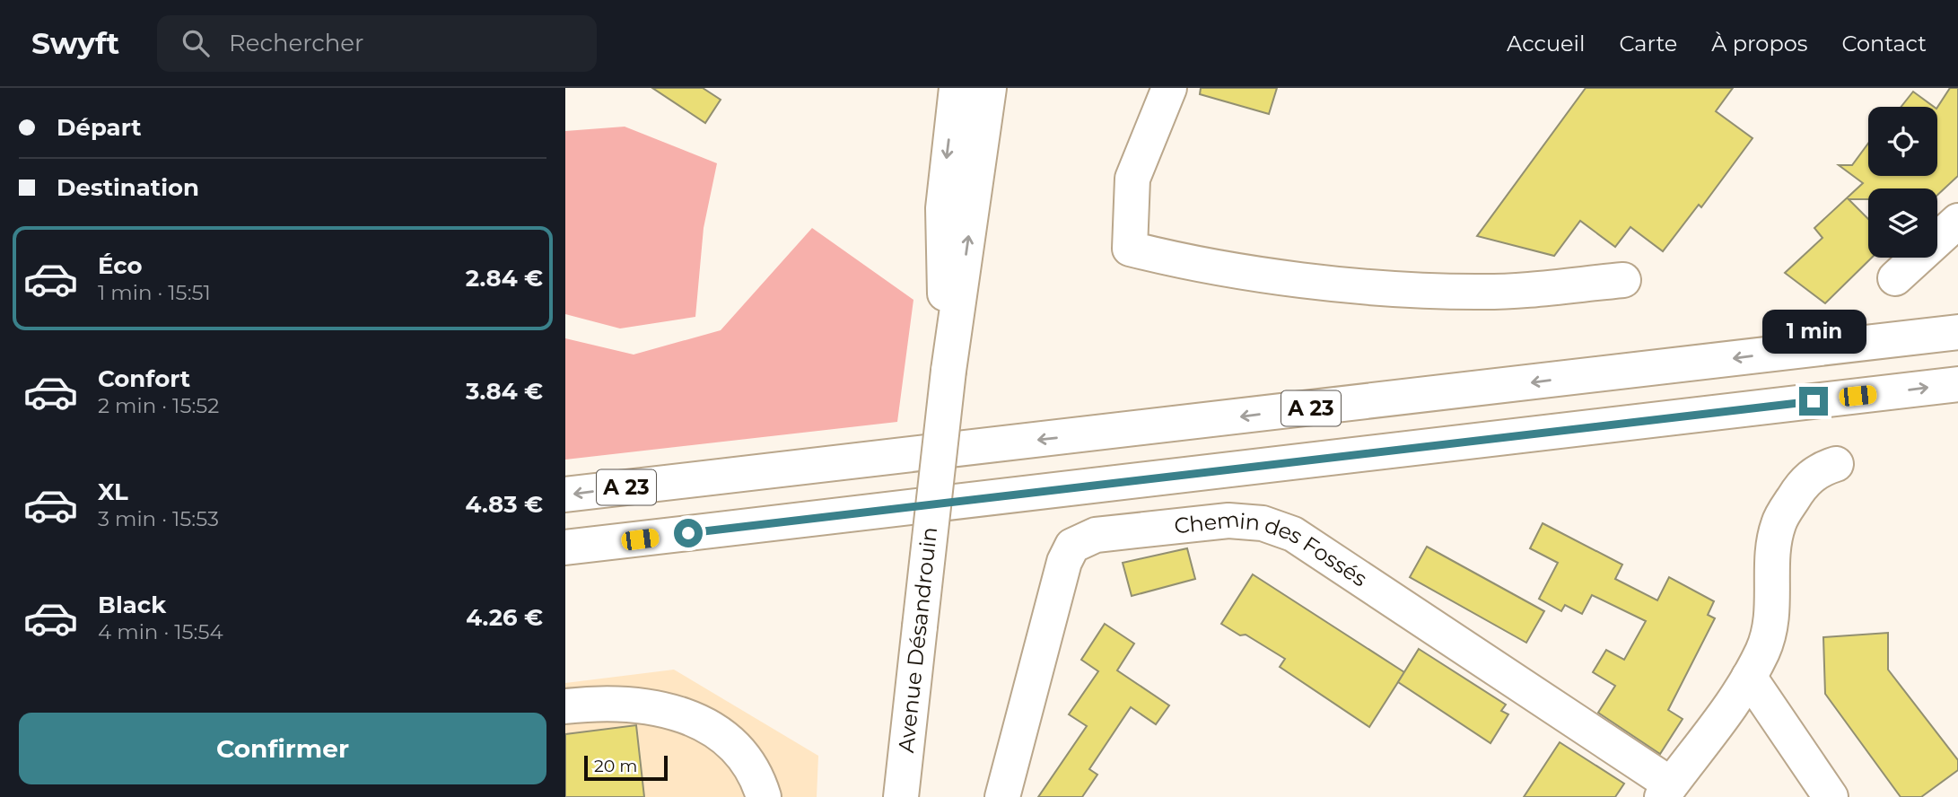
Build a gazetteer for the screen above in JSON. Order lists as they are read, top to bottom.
{
  "streets": {
    "main road": ["A 23", "Chemin des Fossés", "Avenue Désandrouin"]
  },
  "scale_bar": "20 m",
  "page": {
    "header": "Swyft",
    "search": "Rechercher",
    "nav": [
      "Accueil",
      "Carte",
      "À propos",
      "Contact"
    ],
    "banner": ["Départ", "Destination"],
    "list": [
      {
        "name": "Éco",
        "note": "1 min · 15:51",
        "value": "2.84 €"
      },
      {
        "name": "Confort",
        "note": "2 min · 15:52",
        "value": "3.84 €"
      },
      {
        "name": "XL",
        "note": "3 min · 15:53",
        "value": "4.83 €"
      },
      {
        "name": "Black",
        "note": "4 min · 15:54",
        "value": "4.26 €"
      }
    ],
    "bubble": "1 min",
    "buttons": "Confirmer",
    "scale": "20 m"
  }
}
